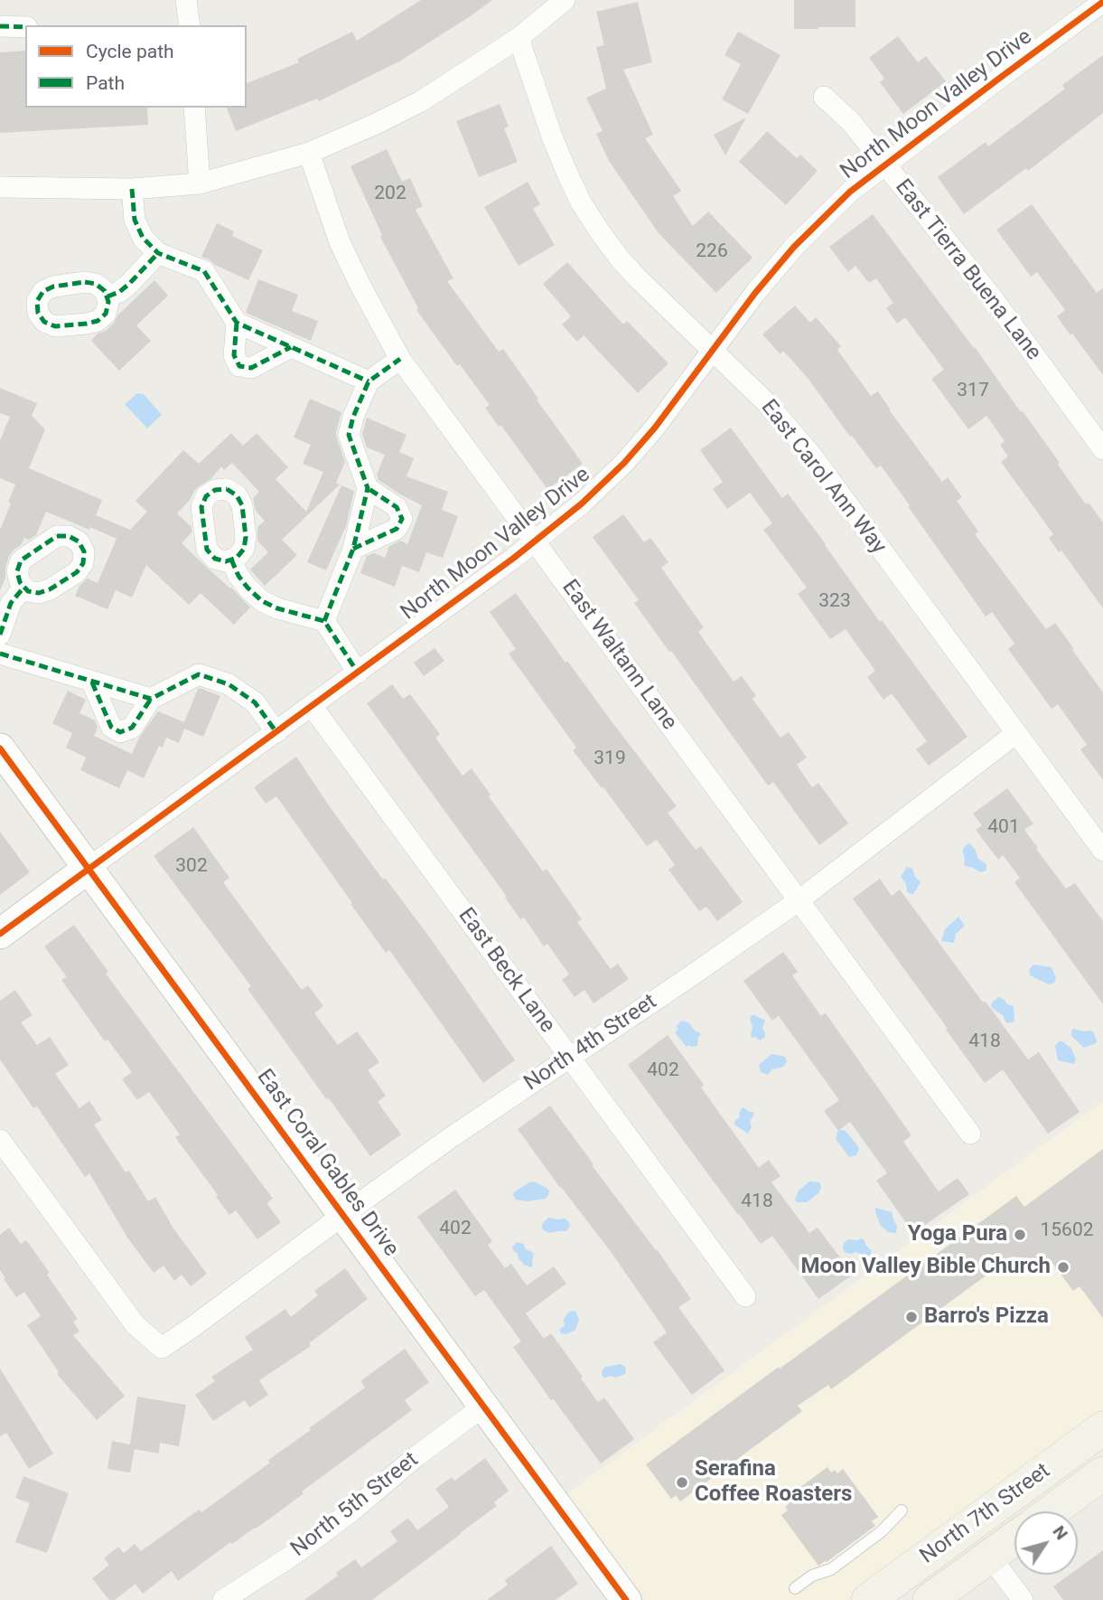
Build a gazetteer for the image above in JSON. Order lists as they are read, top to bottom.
{
  "streets": {
    "main road": ["North 7th Street"],
    "street": [
      "North Moon Valley Drive",
      "East Tierra Buena Lane",
      "East Carol Ann Way",
      "East Waltann Lane",
      "East Beck Lane",
      "North 4th Street",
      "East Coral Gables Drive",
      "North 5th Street"
    ]
  },
  "crossings": [
    ["North Moon Valley Drive", "East Tierra Buena Lane"],
    ["North Moon Valley Drive", "East Carol Ann Way"],
    ["North Moon Valley Drive", "East Waltann Lane"],
    ["North Moon Valley Drive", "East Beck Lane"],
    ["North Moon Valley Drive", "East Coral Gables Drive"],
    ["East Carol Ann Way", "North 4th Street"],
    ["East Waltann Lane", "North 4th Street"],
    ["East Beck Lane", "North 4th Street"],
    ["North 4th Street", "East Coral Gables Drive"],
    ["East Coral Gables Drive", "North 5th Street"]
  ],
  "places": [
    "Yoga Pura",
    "Moon Valley Bible Church",
    "Barro's Pizza",
    "Serafina Coffee Roasters"
  ],
  "house_numbers": [
    "202",
    "226",
    "317",
    "323",
    "319",
    "401",
    "302",
    "418",
    "402",
    "418",
    "402",
    "15602"
  ],
  "legend": ["Cycle path", "Path"],
  "north": "top right"
}
